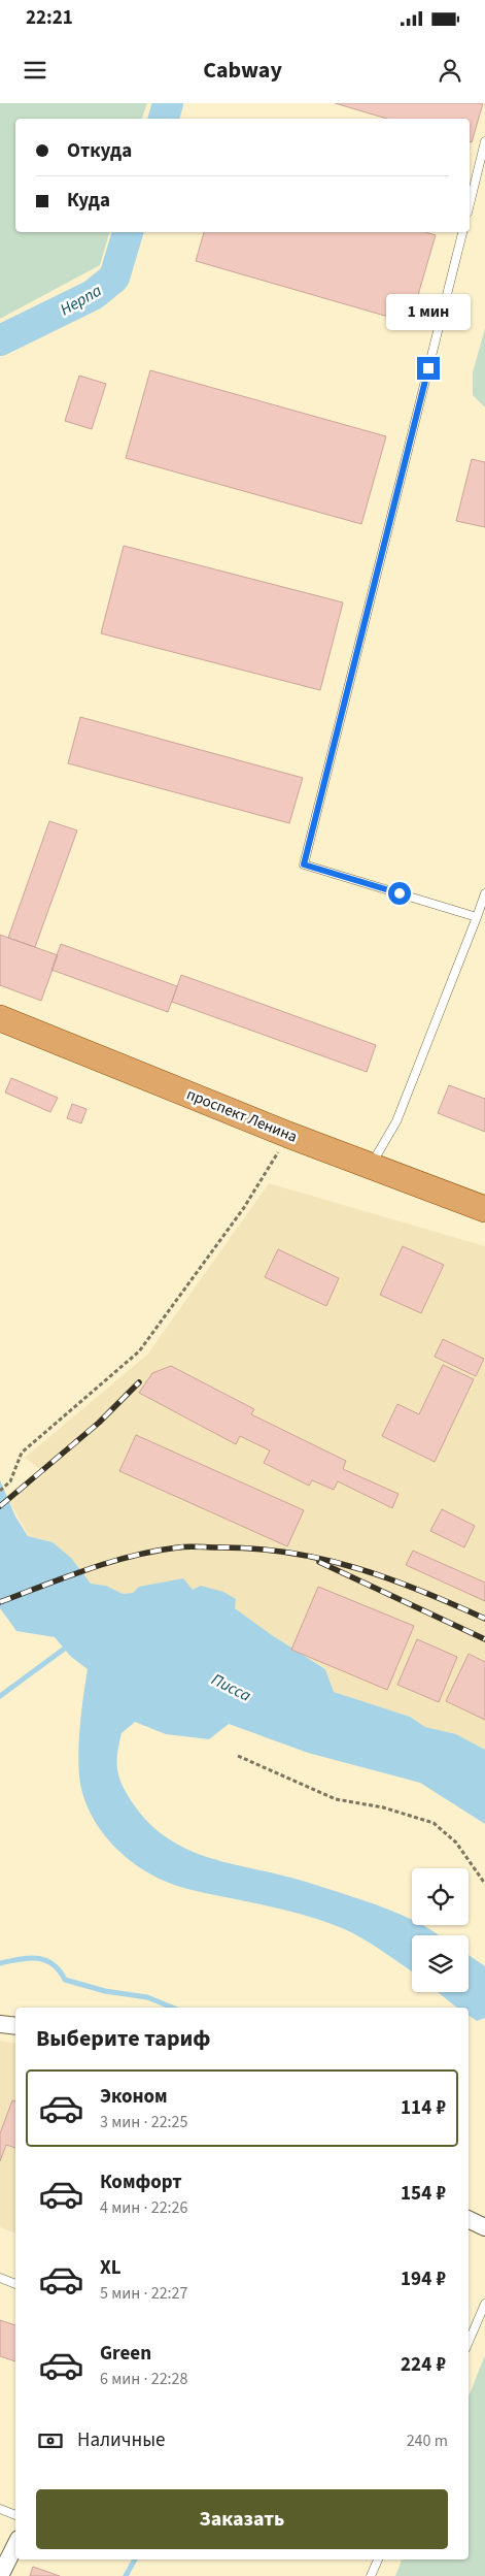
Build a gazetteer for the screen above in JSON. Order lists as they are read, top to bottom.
{
  "streets": {
    "main road": ["проспект Ленина"]
  },
  "water": ["Нерпа", "Писса"],
  "page": {
    "status": "22:21",
    "header": "Cabway",
    "banner": ["Откуда", "Куда"],
    "bubble": "1 мин",
    "heading": "Выберите тариф",
    "list": [
      {
        "name": "Эконом",
        "note": "3 мин · 22:25",
        "value": "114 ₽"
      },
      {
        "name": "Комфорт",
        "note": "4 мин · 22:26",
        "value": "154 ₽"
      },
      {
        "name": "XL",
        "note": "5 мин · 22:27",
        "value": "194 ₽"
      },
      {
        "name": "Green",
        "note": "6 мин · 22:28",
        "value": "224 ₽"
      }
    ],
    "pay": ["Наличные", "240 m"],
    "buttons": "Заказать"
  }
}
